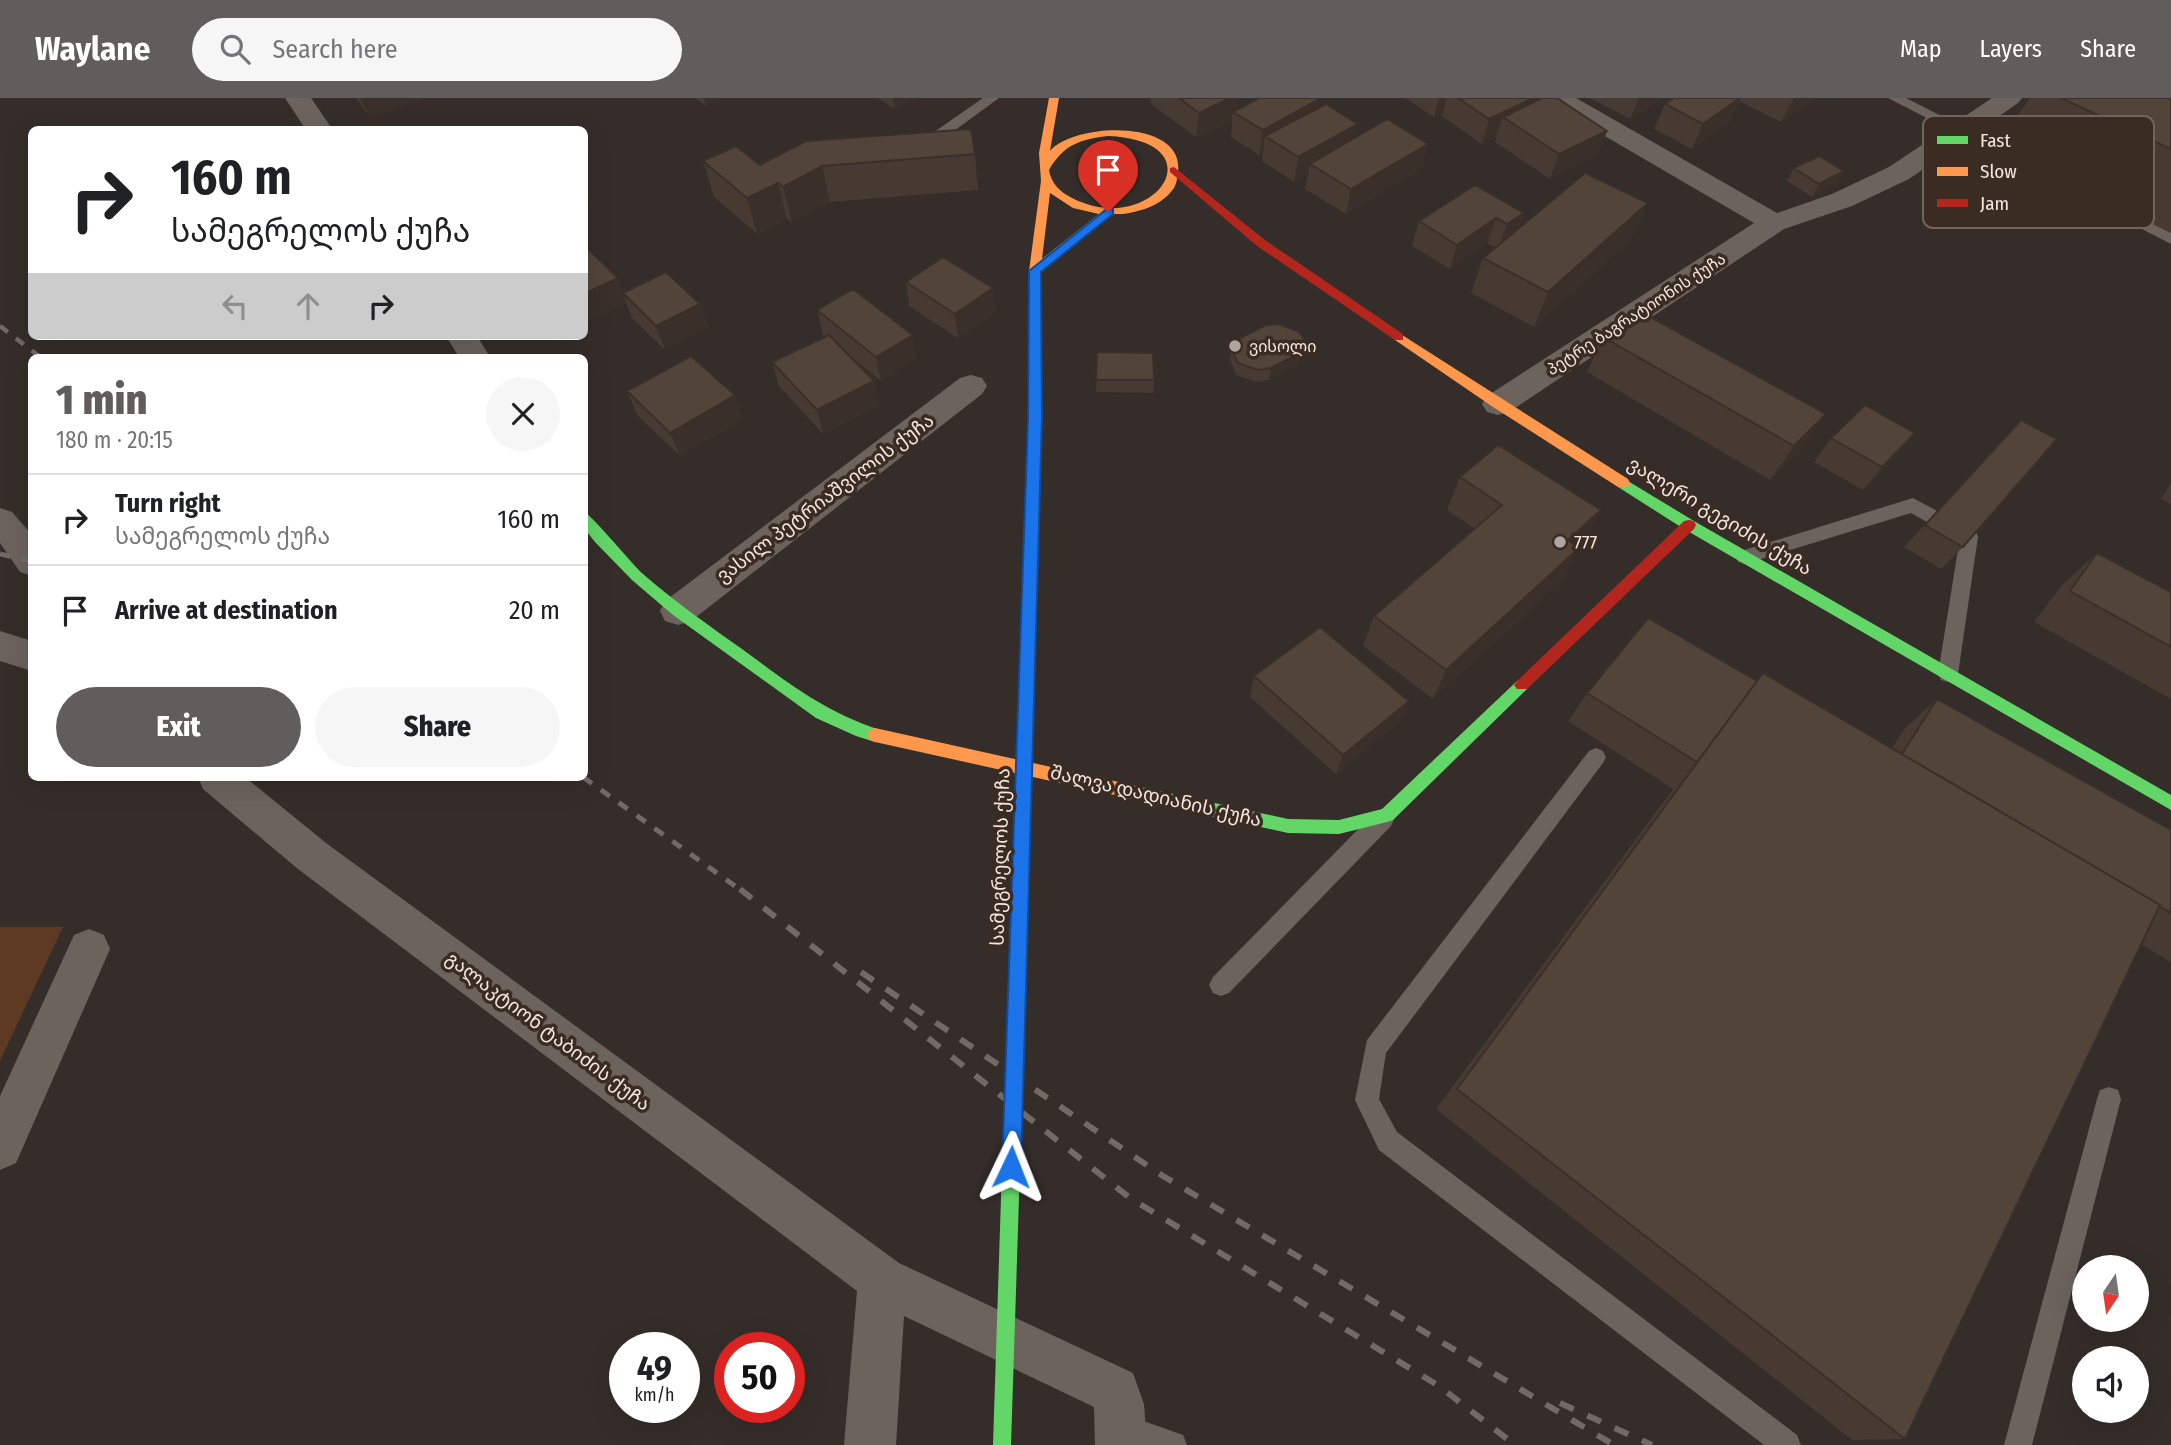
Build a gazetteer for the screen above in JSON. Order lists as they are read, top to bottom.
{
  "streets": {
    "street": [
      "პეტრე ბაგრატიონის ქუჩა",
      "ვასილ პეტრიაშვილის ქუჩა",
      "ვალერი გეგიძის ქუჩა",
      "შალვა დადიანის ქუჩა",
      "სამეგრელოს ქუჩა",
      "გალაკტიონ ტაბიძის ქუჩა"
    ]
  },
  "crossings": [
    ["პეტრე ბაგრატიონის ქუჩა", "ვალერი გეგიძის ქუჩა"],
    ["ვასილ პეტრიაშვილის ქუჩა", "შალვა დადიანის ქუჩა"],
    ["ვალერი გეგიძის ქუჩა", "შალვა დადიანის ქუჩა"],
    ["ვალერი გეგიძის ქუჩა", "სამეგრელოს ქუჩა"]
  ],
  "places": ["ვისოლი", "777"],
  "legend": ["Fast", "Slow", "Jam"],
  "north": "bottom",
  "page": {
    "header": "Waylane",
    "search": "Search here",
    "nav": ["Map", "Layers", "Share"],
    "turn": ["160 m", "სამეგრელოს ქუჩა"],
    "heading": ["1 min", "180 m · 20:15"],
    "list": [
      {
        "name": "Turn right",
        "note": "სამეგრელოს ქუჩა",
        "value": "160 m"
      },
      {
        "name": "Arrive at destination",
        "value": "20 m"
      }
    ],
    "buttons": ["Exit", "Share"],
    "speed": "49 km/h",
    "limit": "50"
  }
}
